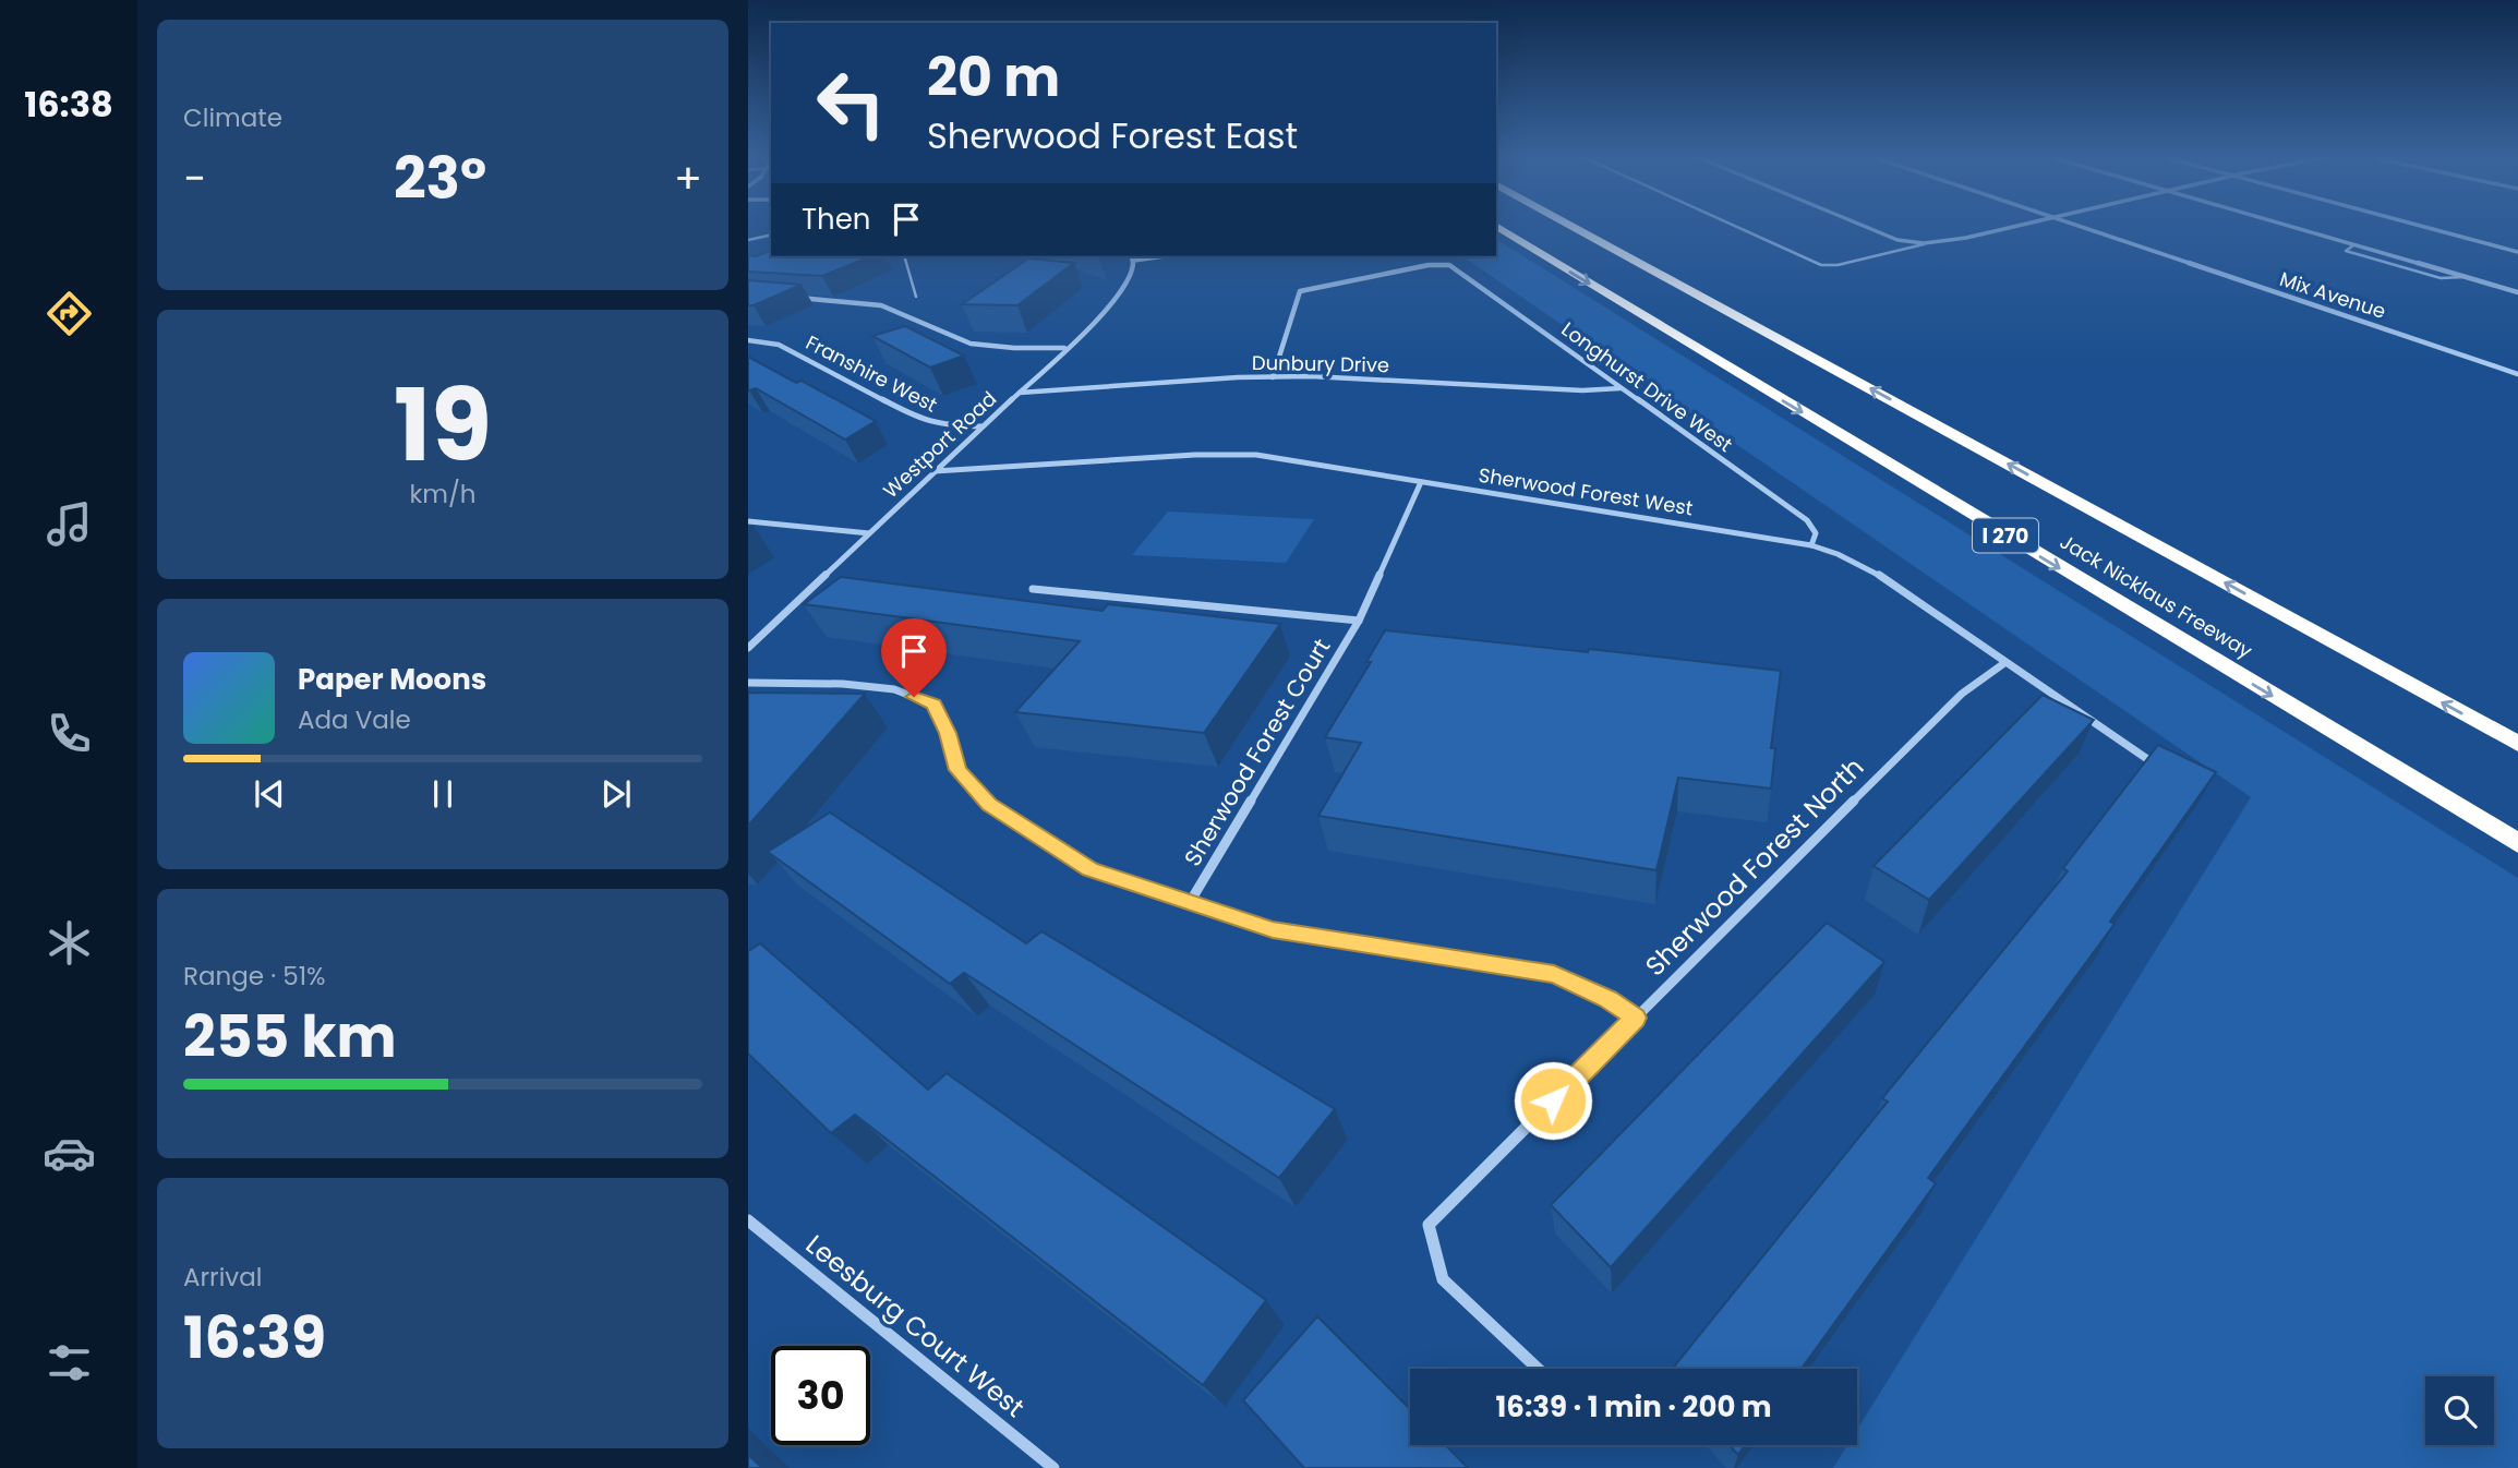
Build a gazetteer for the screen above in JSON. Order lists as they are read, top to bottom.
{
  "streets": {
    "highway": ["I 270", "Jack Nicklaus Freeway"],
    "street": [
      "Mix Avenue",
      "Dunbury Drive",
      "Franshire West",
      "Longhurst Drive West",
      "Westport Road",
      "Sherwood Forest West",
      "Sherwood Forest Court",
      "Sherwood Forest North",
      "Leesburg Court West"
    ]
  },
  "crossings": [
    ["Dunbury Drive", "Longhurst Drive West"],
    ["Dunbury Drive", "Westport Road"],
    ["Franshire West", "Westport Road"],
    ["Longhurst Drive West", "Sherwood Forest West"],
    ["Westport Road", "Sherwood Forest West"],
    ["Sherwood Forest West", "Sherwood Forest Court"],
    ["Sherwood Forest West", "Sherwood Forest North"]
  ],
  "page": {
    "tabs": "16:38",
    "tile": [
      "Climate",
      ["19", "km/h"],
      ["Range · 51%", "255 km"],
      ["Arrival", "16:39"]
    ],
    "turn": ["20 m", "Sherwood Forest East"],
    "heat": ["−", "23°", "+"],
    "then": "Then",
    "song": ["Paper Moons", "Ada Vale"],
    "limit": "30",
    "trip": "16:39 · 1 min · 200 m"
  }
}
